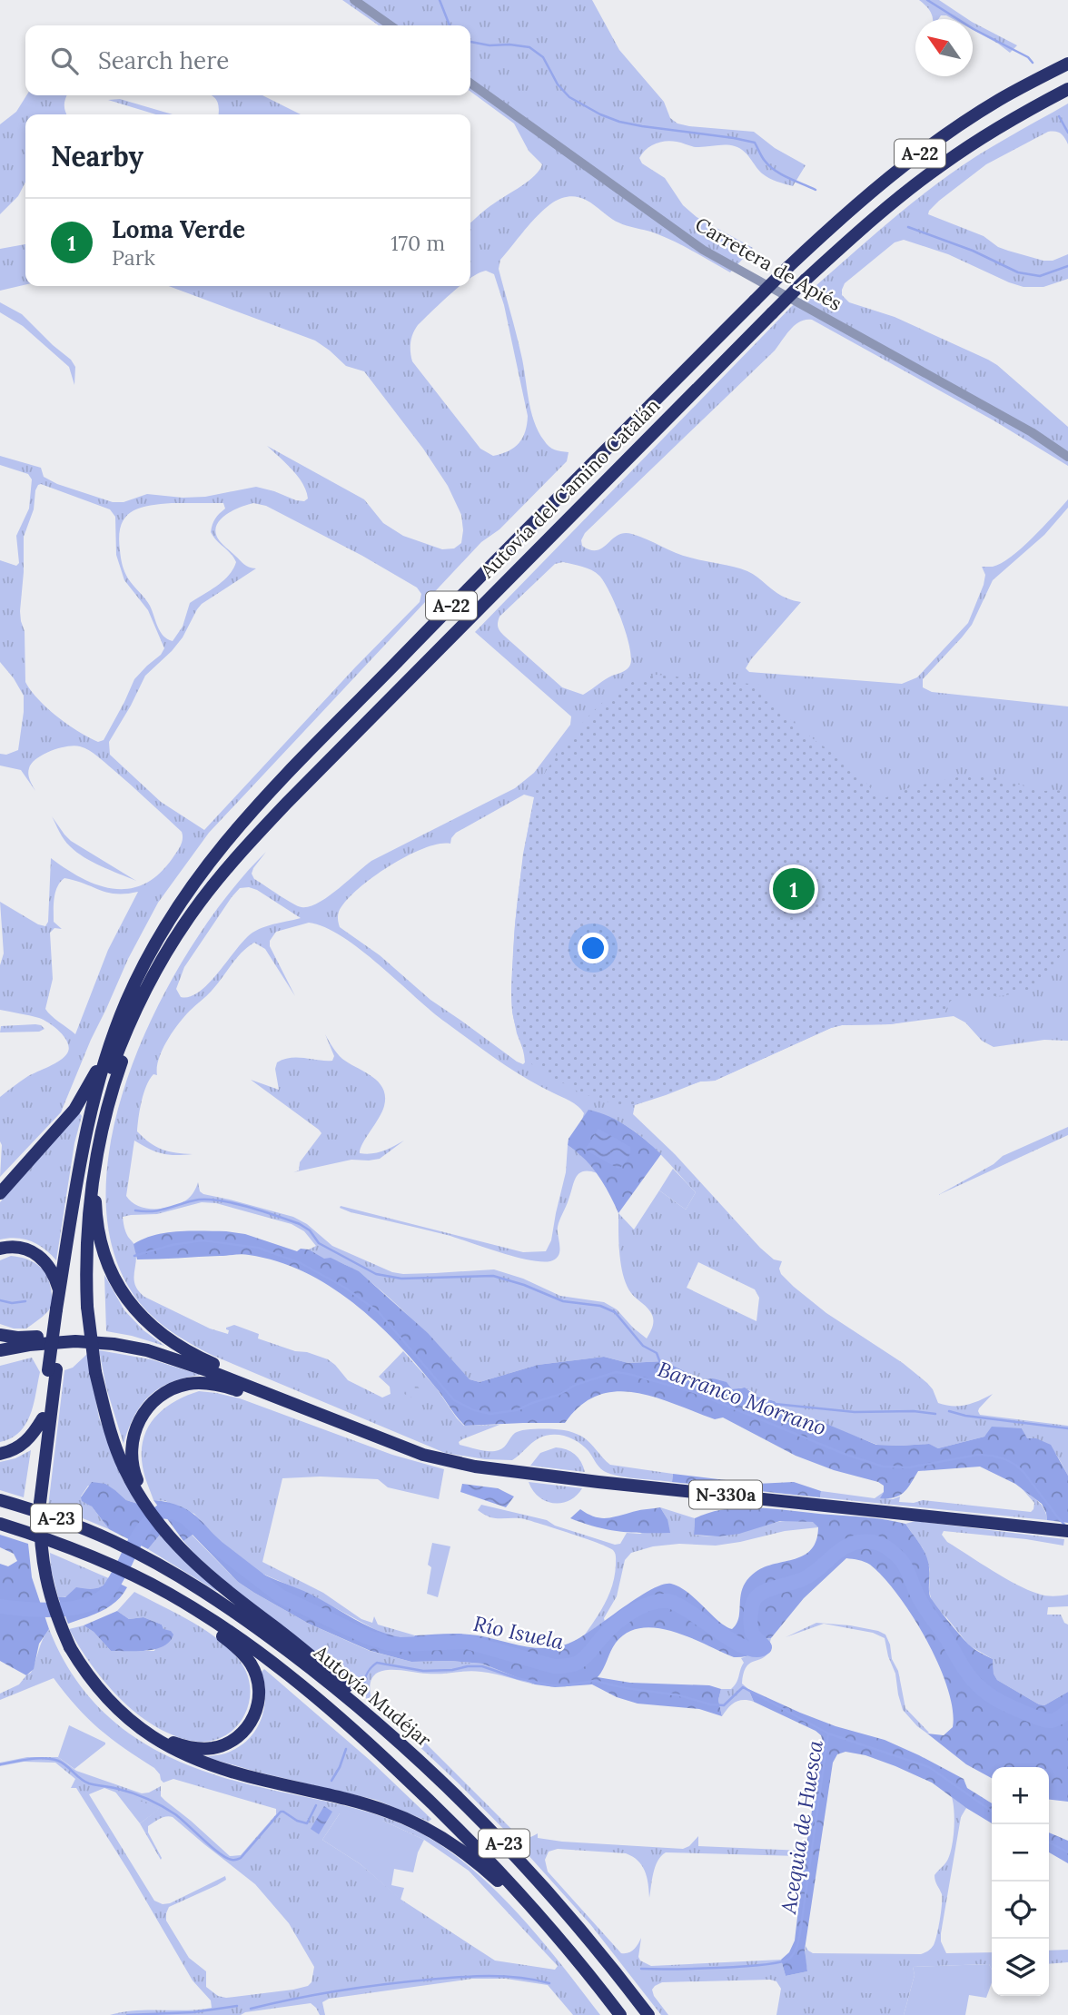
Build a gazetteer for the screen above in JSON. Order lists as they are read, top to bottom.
{
  "streets": {
    "highway": [
      "A-22",
      "Autovía del Camino Catalán",
      "N-330a",
      "A-23",
      "Autovía Mudéjar"
    ],
    "street": ["Carretera de Apiés"]
  },
  "water": ["Barranco Morrano", "Río Isuela", "Acequia de Huesca"],
  "north": "top left",
  "page": {
    "search": "Search here",
    "heading": "Nearby",
    "list": [
      {
        "mark": "1",
        "name": "Loma Verde",
        "note": "Park",
        "value": "170 m"
      }
    ],
    "pins": "1",
    "map_buttons": ["+", "−"]
  }
}
